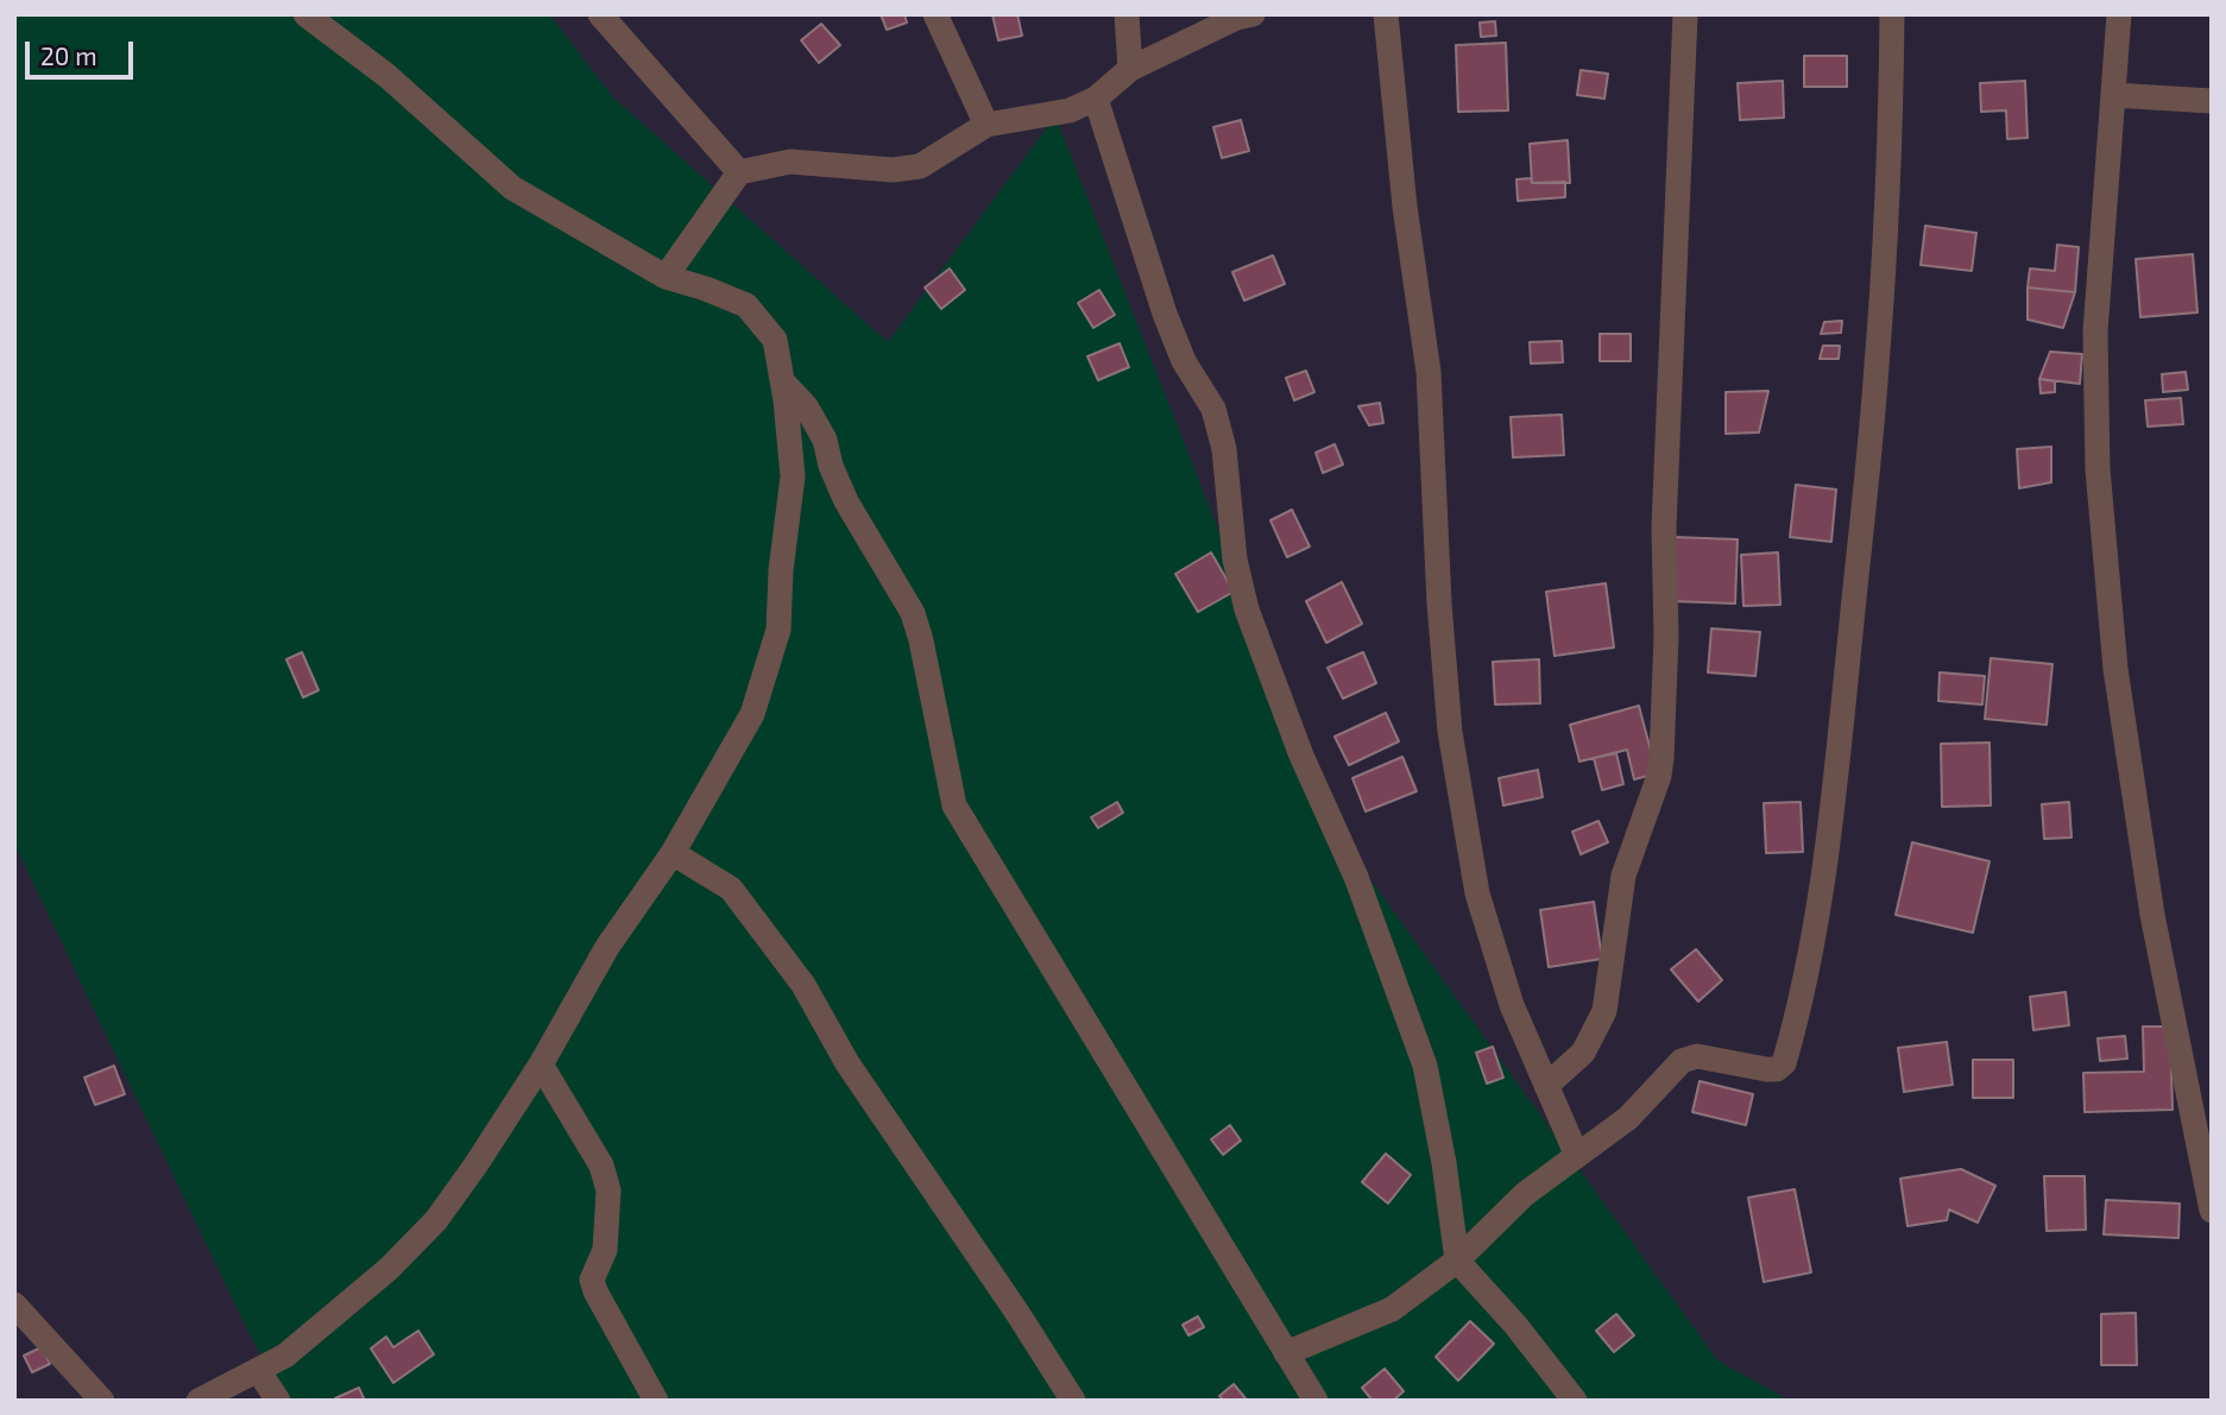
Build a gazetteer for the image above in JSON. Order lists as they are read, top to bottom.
{
  "scale_bar": "20 m"
}
